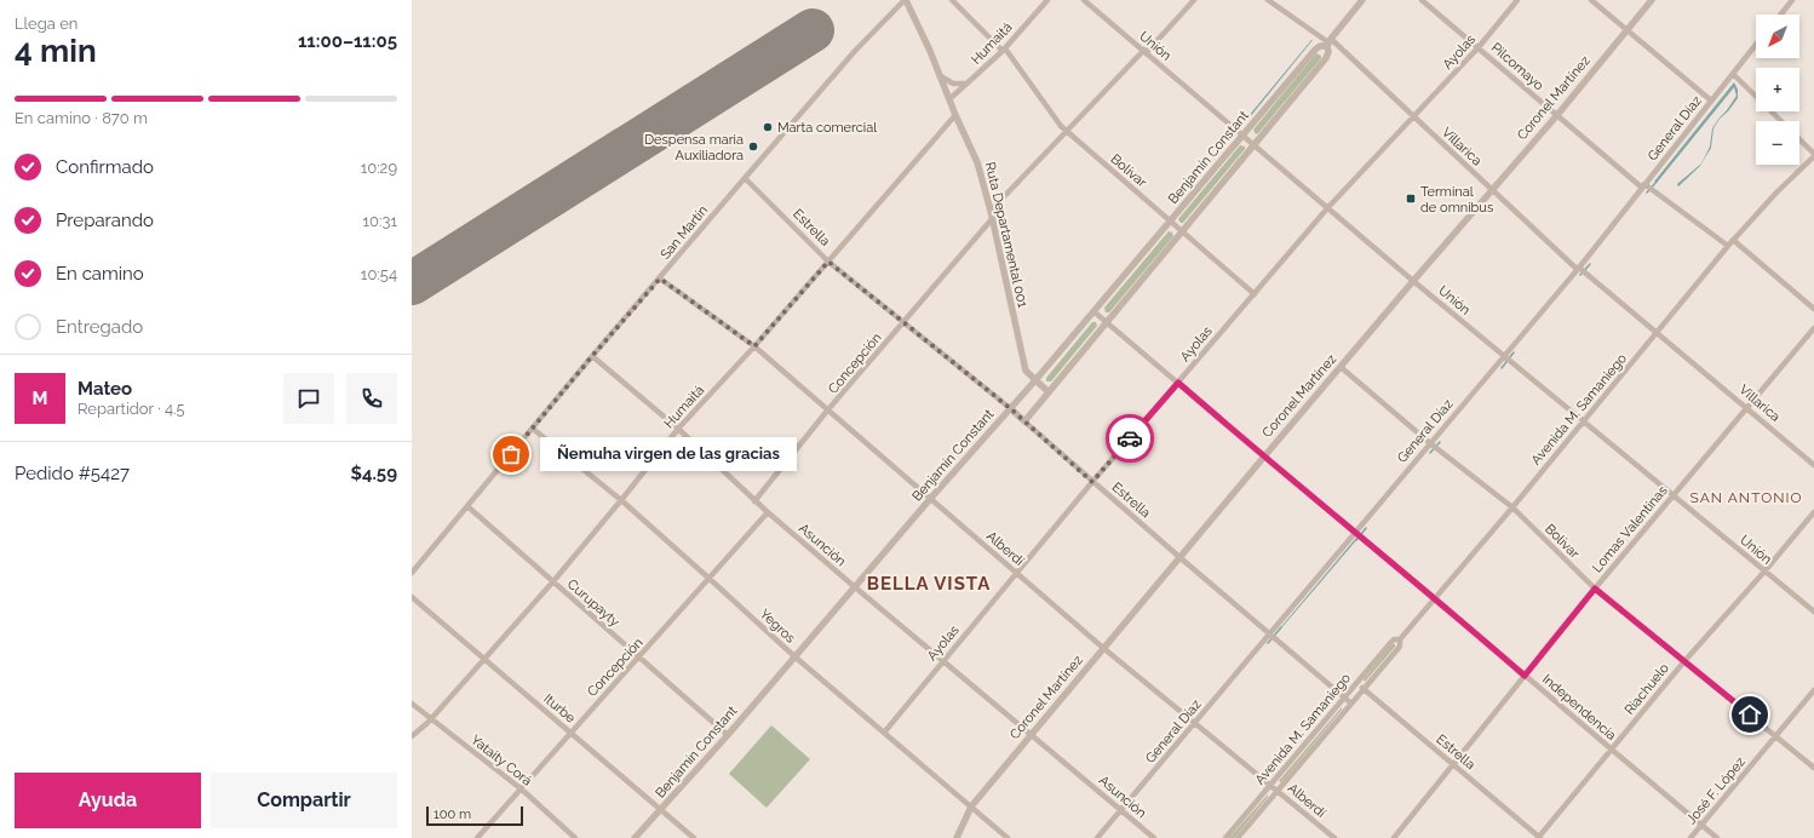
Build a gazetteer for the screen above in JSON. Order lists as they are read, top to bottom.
{
  "streets": {
    "street": [
      "Humaitá",
      "Unión",
      "Ayolas",
      "Pilcomayo",
      "Coronel Martínez",
      "General Díaz",
      "Villarica",
      "Benjamín Constant",
      "Bolívar",
      "Estrella",
      "San Martín",
      "Ruta Departamental 001",
      "Concepción",
      "Avenida M. Samaniego",
      "Lomas Valentinas",
      "Asunción",
      "Alberdí",
      "Curupayty",
      "Yegros",
      "Riachuelo",
      "Independencia",
      "Iturbe",
      "Yataity Corá",
      "José F. López"
    ]
  },
  "crossings": [
    ["Humaitá", "Bolívar"],
    ["Humaitá", "Estrella"],
    ["Humaitá", "Ruta Departamental 001"],
    ["Humaitá", "Asunción"],
    ["Humaitá", "Alberdí"],
    ["Humaitá", "Curupayty"],
    ["Humaitá", "Yegros"],
    ["Humaitá", "Iturbe"],
    ["Humaitá", "Yataity Corá"],
    ["Unión", "Ayolas"],
    ["Unión", "Coronel Martínez"],
    ["Unión", "General Díaz"],
    ["Unión", "Benjamín Constant"],
    ["Unión", "Avenida M. Samaniego"],
    ["Unión", "Lomas Valentinas"],
    ["Unión", "Riachuelo"],
    ["Ayolas", "Pilcomayo"],
    ["Ayolas", "Villarica"],
    ["Ayolas", "Bolívar"],
    ["Ayolas", "Estrella"],
    ["Ayolas", "Asunción"],
    ["Ayolas", "Alberdí"],
    ["Ayolas", "Yegros"],
    ["Ayolas", "Independencia"],
    ["Pilcomayo", "Coronel Martínez"],
    ["Pilcomayo", "General Díaz"],
    ["Pilcomayo", "Avenida M. Samaniego"],
    ["Coronel Martínez", "Villarica"],
    ["Coronel Martínez", "Bolívar"],
    ["Coronel Martínez", "Estrella"],
    ["Coronel Martínez", "Asunción"],
    ["Coronel Martínez", "Alberdí"],
    ["Coronel Martínez", "Yegros"],
    ["Coronel Martínez", "Independencia"],
    ["General Díaz", "Villarica"],
    ["General Díaz", "Bolívar"],
    ["General Díaz", "Estrella"],
    ["General Díaz", "Asunción"],
    ["General Díaz", "Alberdí"],
    ["General Díaz", "Independencia"],
    ["Villarica", "Benjamín Constant"],
    ["Villarica", "Avenida M. Samaniego"],
    ["Villarica", "Lomas Valentinas"],
    ["Benjamín Constant", "Bolívar"],
    ["Benjamín Constant", "Estrella"],
    ["Benjamín Constant", "Ruta Departamental 001"],
    ["Benjamín Constant", "Asunción"],
    ["Benjamín Constant", "Alberdí"],
    ["Benjamín Constant", "Curupayty"],
    ["Benjamín Constant", "Yegros"],
    ["Benjamín Constant", "Independencia"],
    ["Benjamín Constant", "Iturbe"],
    ["Bolívar", "Avenida M. Samaniego"],
    ["Bolívar", "Lomas Valentinas"],
    ["Bolívar", "Riachuelo"],
    ["Bolívar", "José F. López"],
    ["Estrella", "San Martín"],
    ["Estrella", "Concepción"],
    ["Estrella", "Avenida M. Samaniego"],
    ["Estrella", "Lomas Valentinas"],
    ["Estrella", "Riachuelo"],
    ["San Martín", "Ruta Departamental 001"],
    ["San Martín", "Asunción"],
    ["San Martín", "Alberdí"],
    ["San Martín", "Curupayty"],
    ["San Martín", "Yegros"],
    ["Ruta Departamental 001", "Concepción"],
    ["Concepción", "Asunción"],
    ["Concepción", "Alberdí"],
    ["Concepción", "Curupayty"],
    ["Concepción", "Yegros"],
    ["Concepción", "Iturbe"],
    ["Concepción", "Yataity Corá"],
    ["Avenida M. Samaniego", "Alberdí"],
    ["Avenida M. Samaniego", "Independencia"],
    ["Lomas Valentinas", "Independencia"],
    ["Riachuelo", "Independencia"],
    ["Independencia", "José F. López"]
  ],
  "districts": ["SAN ANTONIO", "BELLA VISTA"],
  "places": {
    "other": ["Marta comercial", "Despensa maria Auxiliadora", "Ñemuha virgen de las gracias"],
    "transit": ["Terminal de omnibus"]
  },
  "scale_bar": "100 m",
  "north": "bottom left",
  "page": {
    "heading": ["4 min", "Llega en", "11:00–11:05"],
    "panel": [
      "Mateo",
      "Repartidor · 4.5",
      "Pedido #5427",
      "$4.59"
    ],
    "map_buttons": ["+", "−"],
    "bar": "En camino · 870 m",
    "list": [
      ["Confirmado", "10:29"],
      ["Preparando", "10:31"],
      ["En camino", "10:54"],
      "Entregado"
    ],
    "round": "M",
    "bubble": "Ñemuha virgen de las gracias",
    "buttons": ["Ayuda", "Compartir"],
    "scale": "100 m"
  }
}
